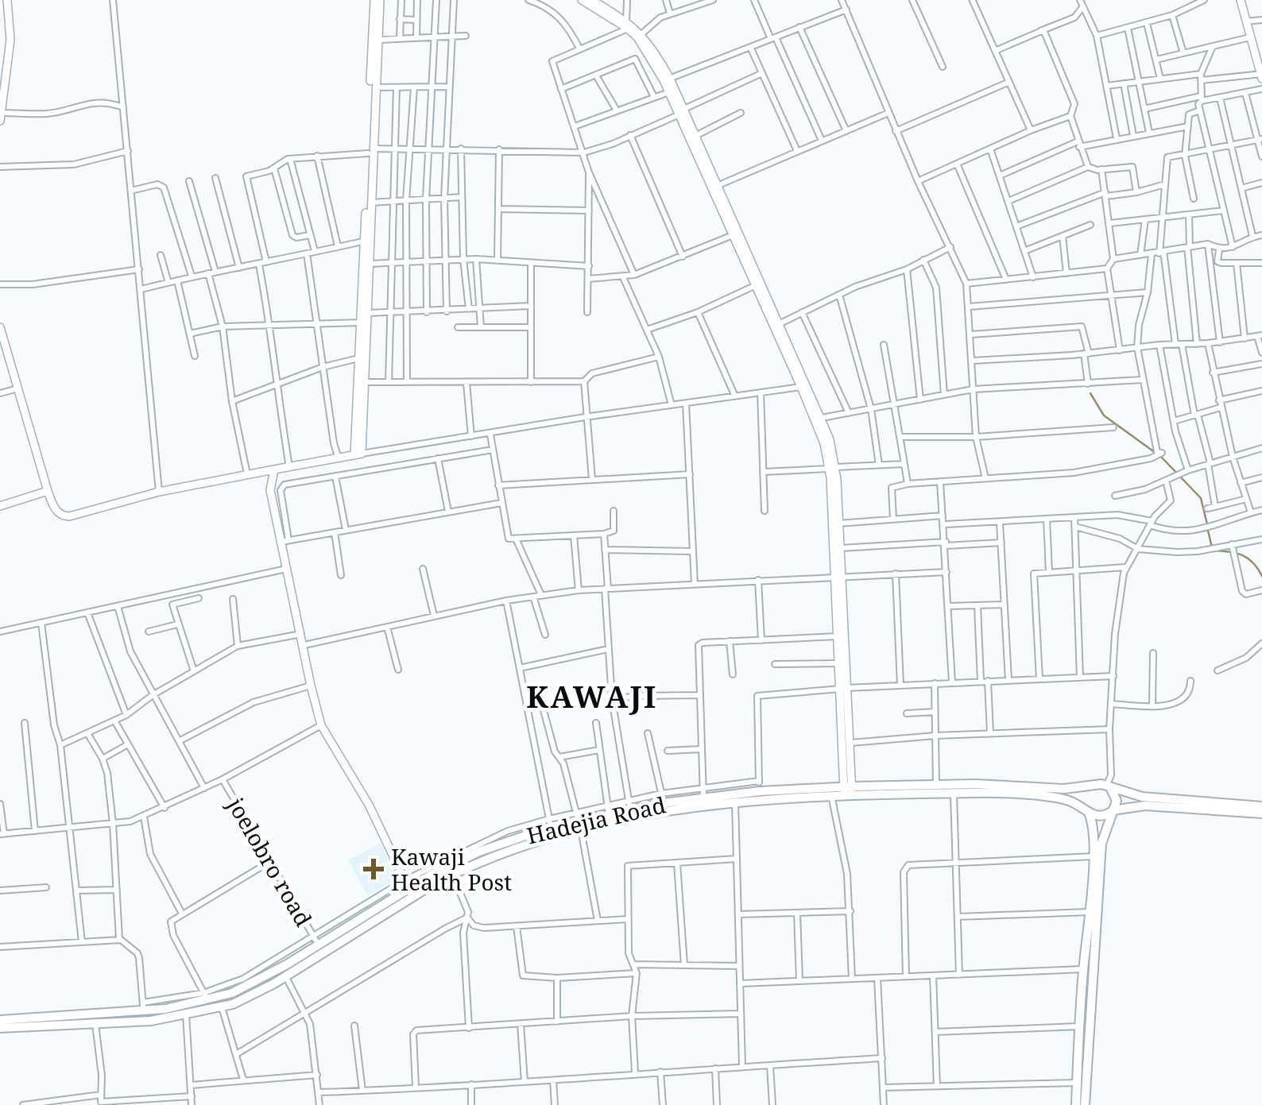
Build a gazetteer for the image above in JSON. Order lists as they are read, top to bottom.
{
  "streets": {
    "main road": ["Hadejia Road"],
    "street": ["joelobro road"]
  },
  "crossings": [
    ["Hadejia Road", "joelobro road"]
  ],
  "districts": ["KAWAJI"],
  "places": {
    "health": ["Kawaji Health Post"]
  }
}
